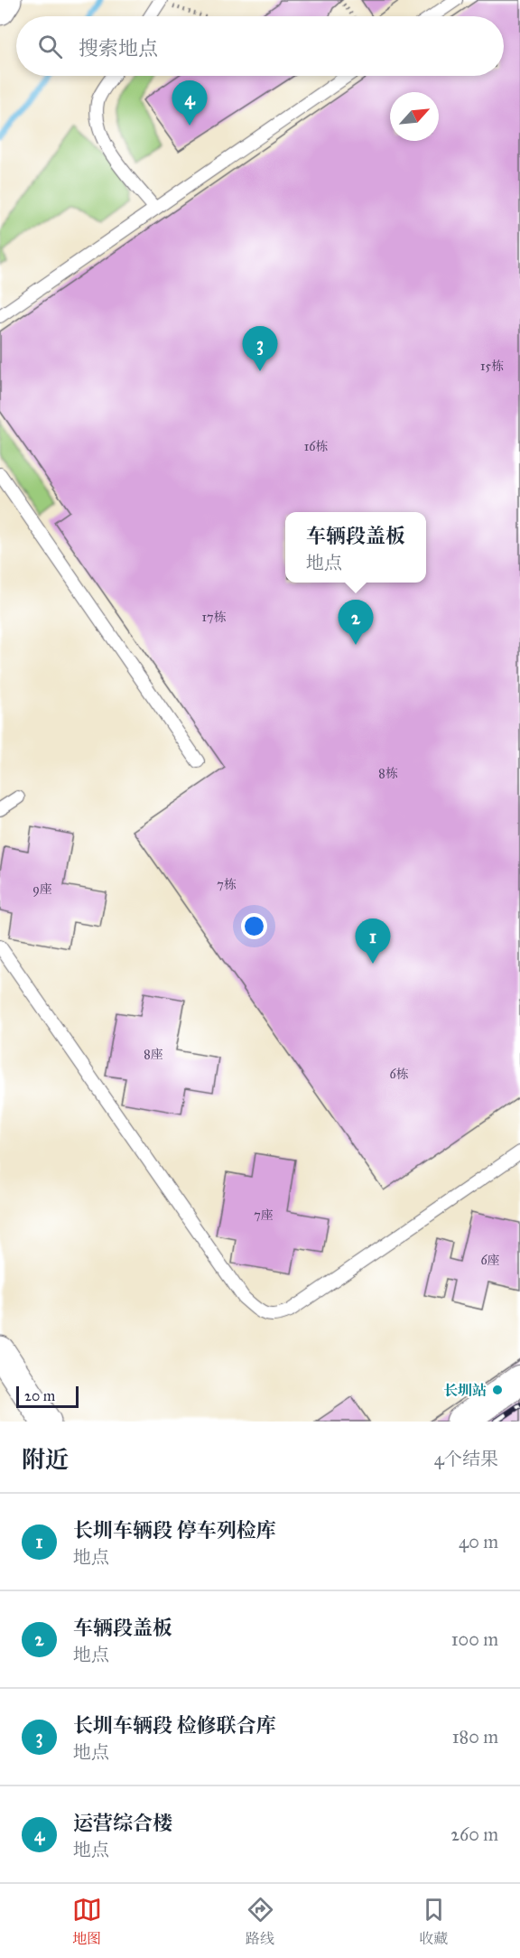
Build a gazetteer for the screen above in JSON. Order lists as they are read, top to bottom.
{
  "places": ["长圳站"],
  "house_numbers": [
    "15栋",
    "16栋",
    "17栋",
    "8栋",
    "7栋",
    "9座",
    "8座",
    "6栋",
    "7座",
    "6座"
  ],
  "scale_bar": "20 m",
  "north": "top right",
  "page": {
    "search": "搜索地点",
    "pins": [
      "4",
      "3",
      "2",
      "1"
    ],
    "popup": ["车辆段盖板", "地点"],
    "scale": "20 m",
    "heading": ["附近", "4个结果"],
    "list": [
      {
        "mark": "1",
        "name": "长圳车辆段 停车列检库",
        "note": "地点",
        "value": "40 m"
      },
      {
        "mark": "2",
        "name": "车辆段盖板",
        "note": "地点",
        "value": "100 m"
      },
      {
        "mark": "3",
        "name": "长圳车辆段 检修联合库",
        "note": "地点",
        "value": "180 m"
      },
      {
        "mark": "4",
        "name": "运营综合楼",
        "note": "地点",
        "value": "260 m"
      }
    ],
    "nav": ["地图", "路线", "收藏"]
  }
}
